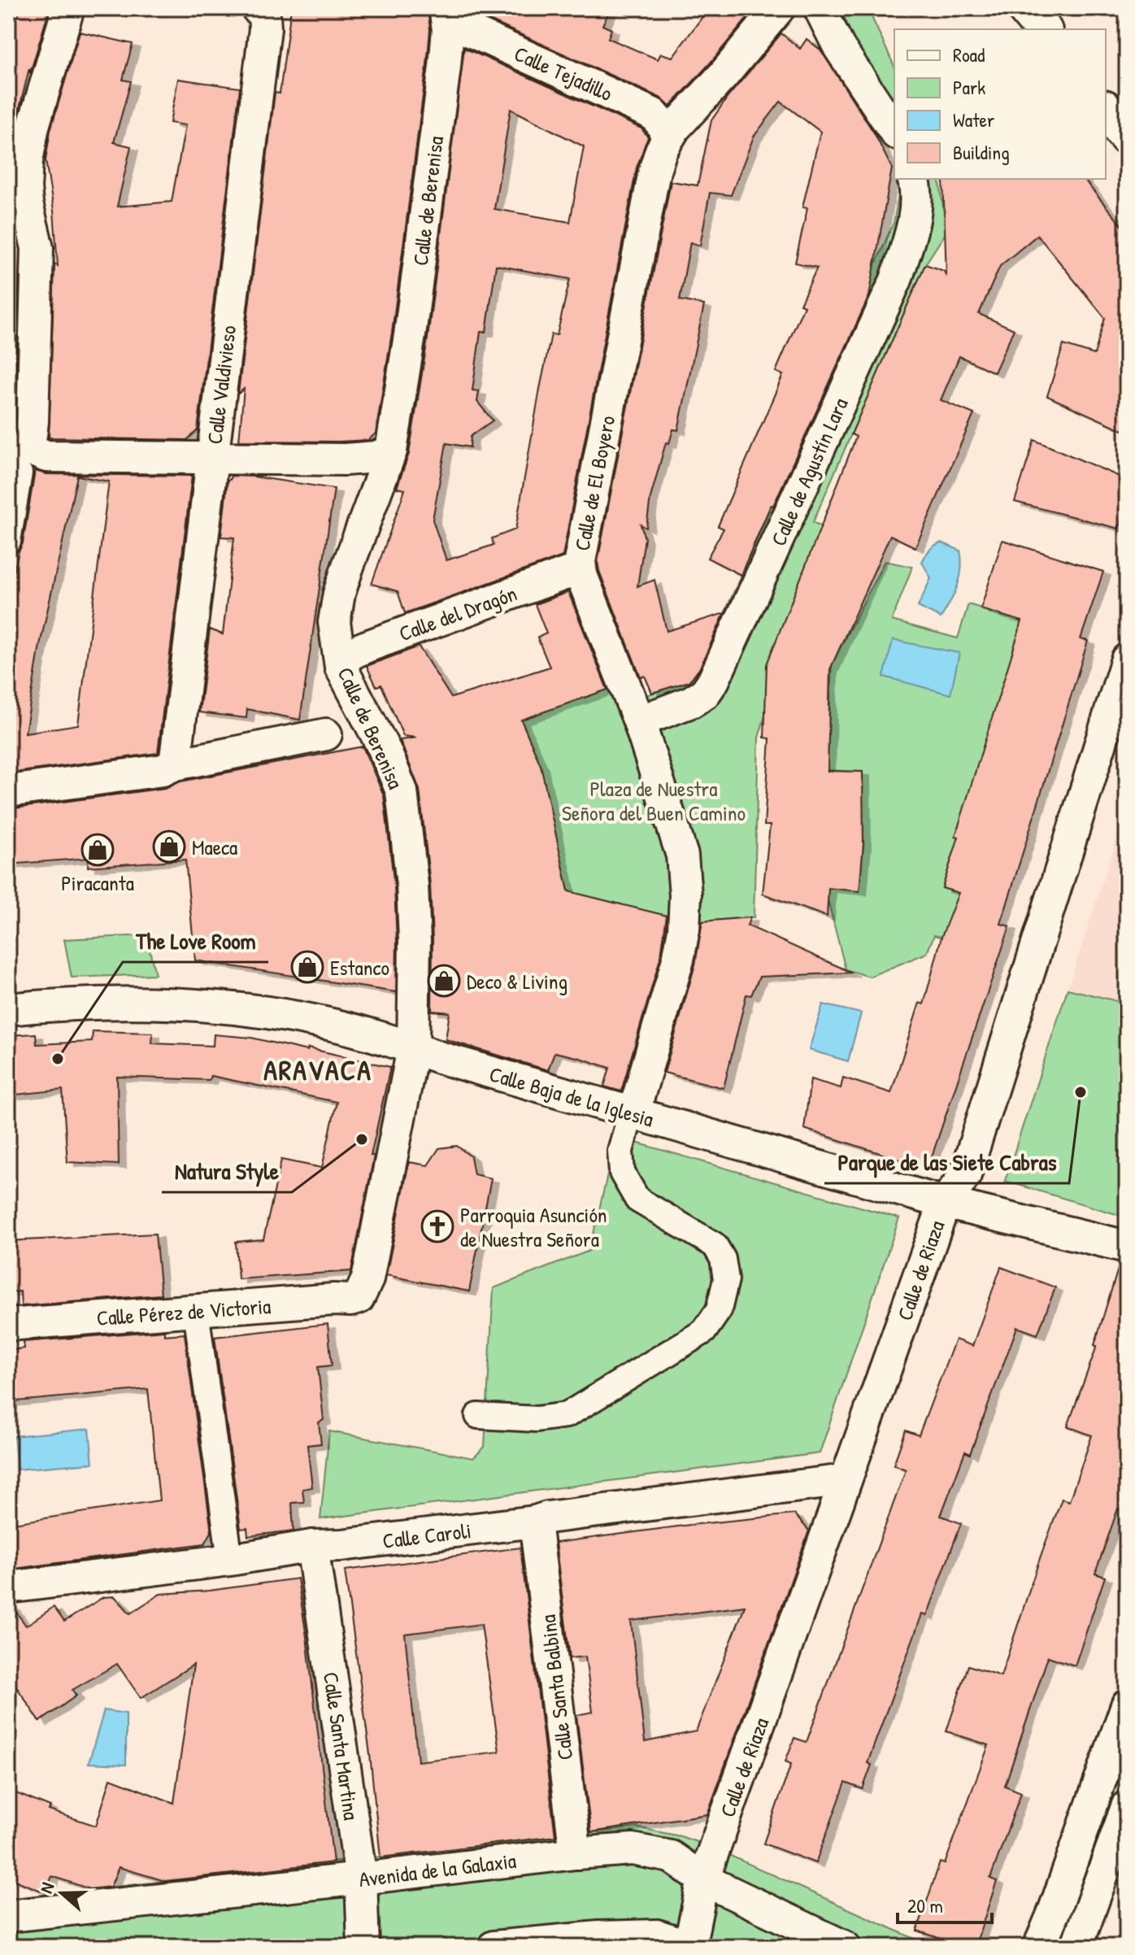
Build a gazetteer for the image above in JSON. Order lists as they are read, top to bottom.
{
  "streets": {
    "street": [
      "Calle Tejadillo",
      "Calle de Berenisa",
      "Calle Valdivieso",
      "Calle de Agustín Lara",
      "Calle de El Boyero",
      "Calle del Dragón",
      "Calle Baja de la Iglesia",
      "Calle de Riaza",
      "Calle Pérez de Victoria",
      "Calle Caroli",
      "Calle Santa Balbina",
      "Calle Santa Martina",
      "Avenida de la Galaxia"
    ]
  },
  "crossings": [
    ["Calle Tejadillo", "Calle de Berenisa"],
    ["Calle Tejadillo", "Calle de El Boyero"],
    ["Calle de Berenisa", "Calle del Dragón"],
    ["Calle de Berenisa", "Calle Baja de la Iglesia"],
    ["Calle de Berenisa", "Calle Pérez de Victoria"],
    ["Calle de Agustín Lara", "Calle de El Boyero"],
    ["Calle de El Boyero", "Calle del Dragón"],
    ["Calle de El Boyero", "Calle Baja de la Iglesia"],
    ["Calle Baja de la Iglesia", "Calle de Riaza"],
    ["Calle de Riaza", "Calle Caroli"],
    ["Calle de Riaza", "Avenida de la Galaxia"],
    ["Calle Caroli", "Calle Santa Balbina"],
    ["Calle Caroli", "Calle Santa Martina"],
    ["Calle Santa Balbina", "Avenida de la Galaxia"],
    ["Calle Santa Martina", "Avenida de la Galaxia"]
  ],
  "districts": ["ARAVACA"],
  "parks": ["Plaza de Nuestra Señora del Buen Camino"],
  "places": {
    "shop": [
      "Maeca",
      "Piracanta",
      "Estanco",
      "Deco & Living"
    ],
    "other": ["The Love Room", "Parque de las Siete Cabras", "Natura Style"],
    "church": ["Parroquia Asunción de Nuestra Señora"]
  },
  "legend": [
    "Road",
    "Park",
    "Water",
    "Building"
  ],
  "scale_bar": "20 m",
  "north": "left"
}
